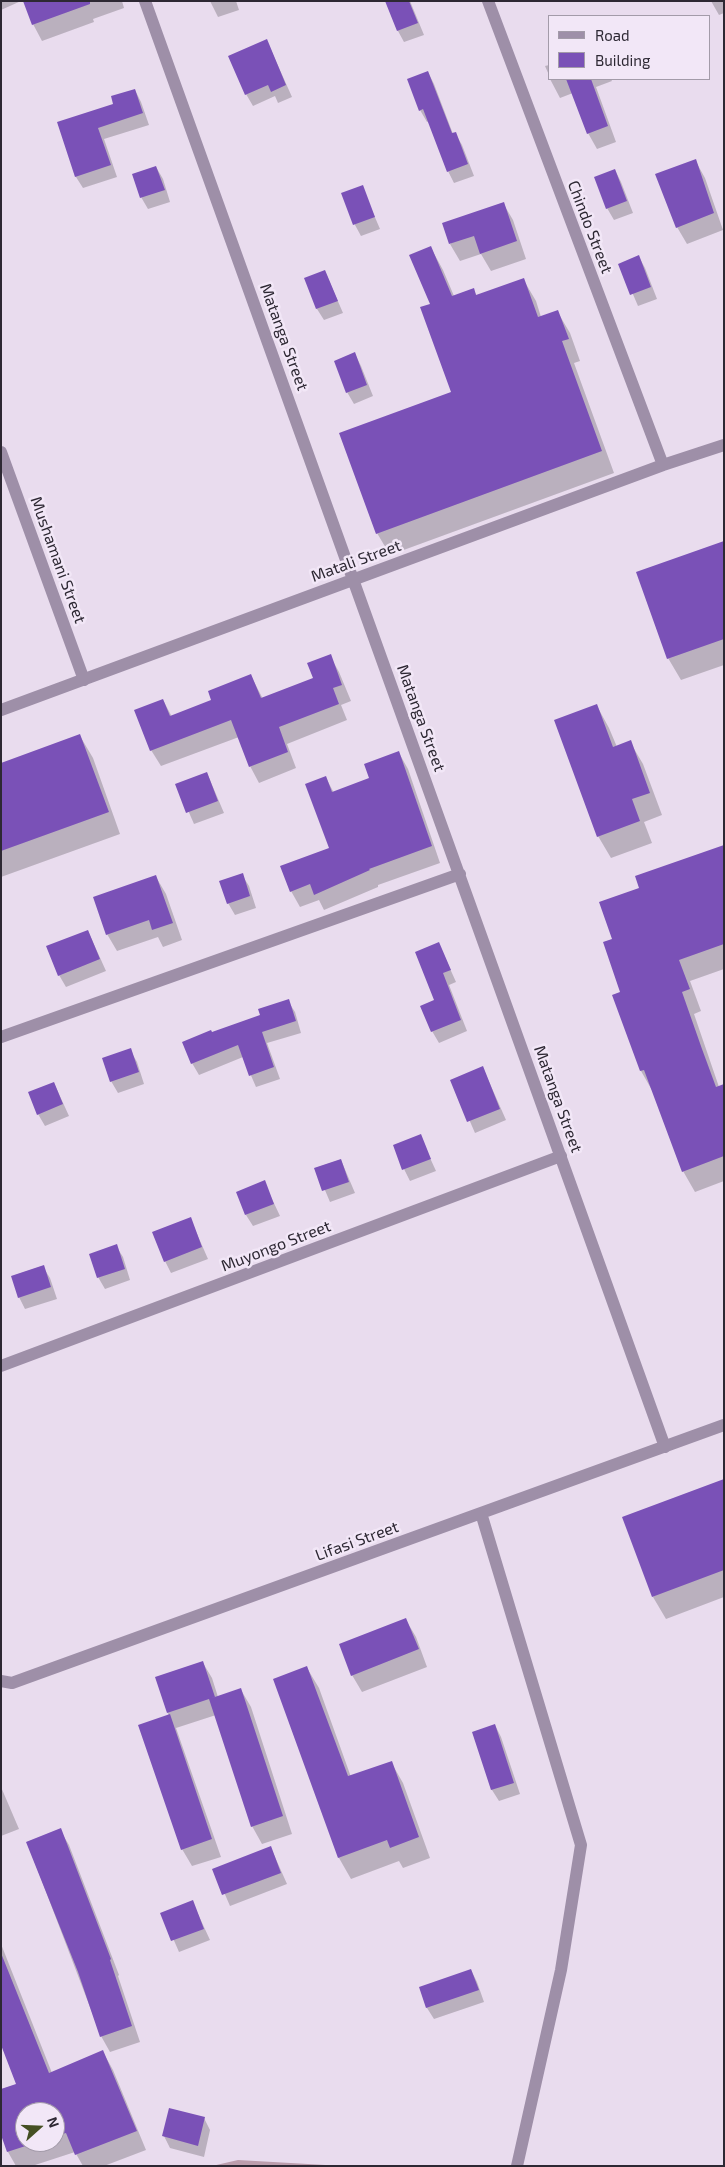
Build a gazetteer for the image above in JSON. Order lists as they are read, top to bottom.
{
  "streets": {
    "street": [
      "Chindo Street",
      "Matanga Street",
      "Mushamani Street",
      "Matali Street",
      "Muyongo Street",
      "Lifasi Street"
    ]
  },
  "crossings": [
    ["Chindo Street", "Matali Street"],
    ["Matanga Street", "Matali Street"],
    ["Matanga Street", "Muyongo Street"],
    ["Matanga Street", "Lifasi Street"],
    ["Mushamani Street", "Matali Street"]
  ],
  "legend": ["Road", "Building"],
  "north": "right"
}
